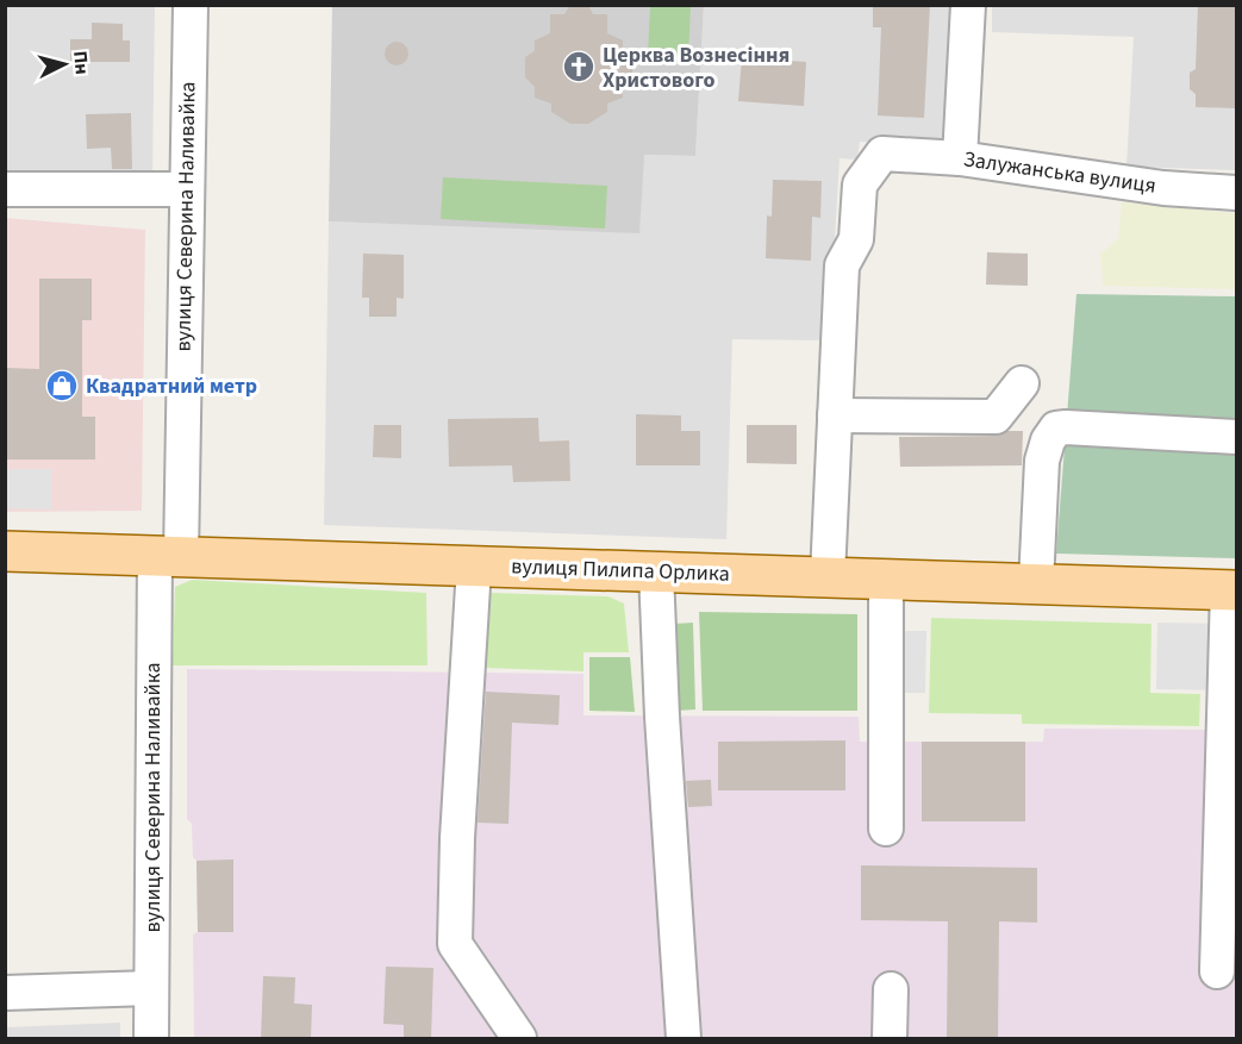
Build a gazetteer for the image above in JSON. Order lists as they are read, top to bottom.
{
  "streets": {
    "main road": ["вулиця Пилипа Орлика"],
    "street": ["Залужанська вулиця", "вулиця Северина Наливайка"]
  },
  "crossings": [
    ["вулиця Северина Наливайка", "вулиця Пилипа Орлика"]
  ],
  "places": {
    "church": ["Церква Вознесіння Христового"],
    "shop": ["Квадратний метр"]
  },
  "north": "right"
}
